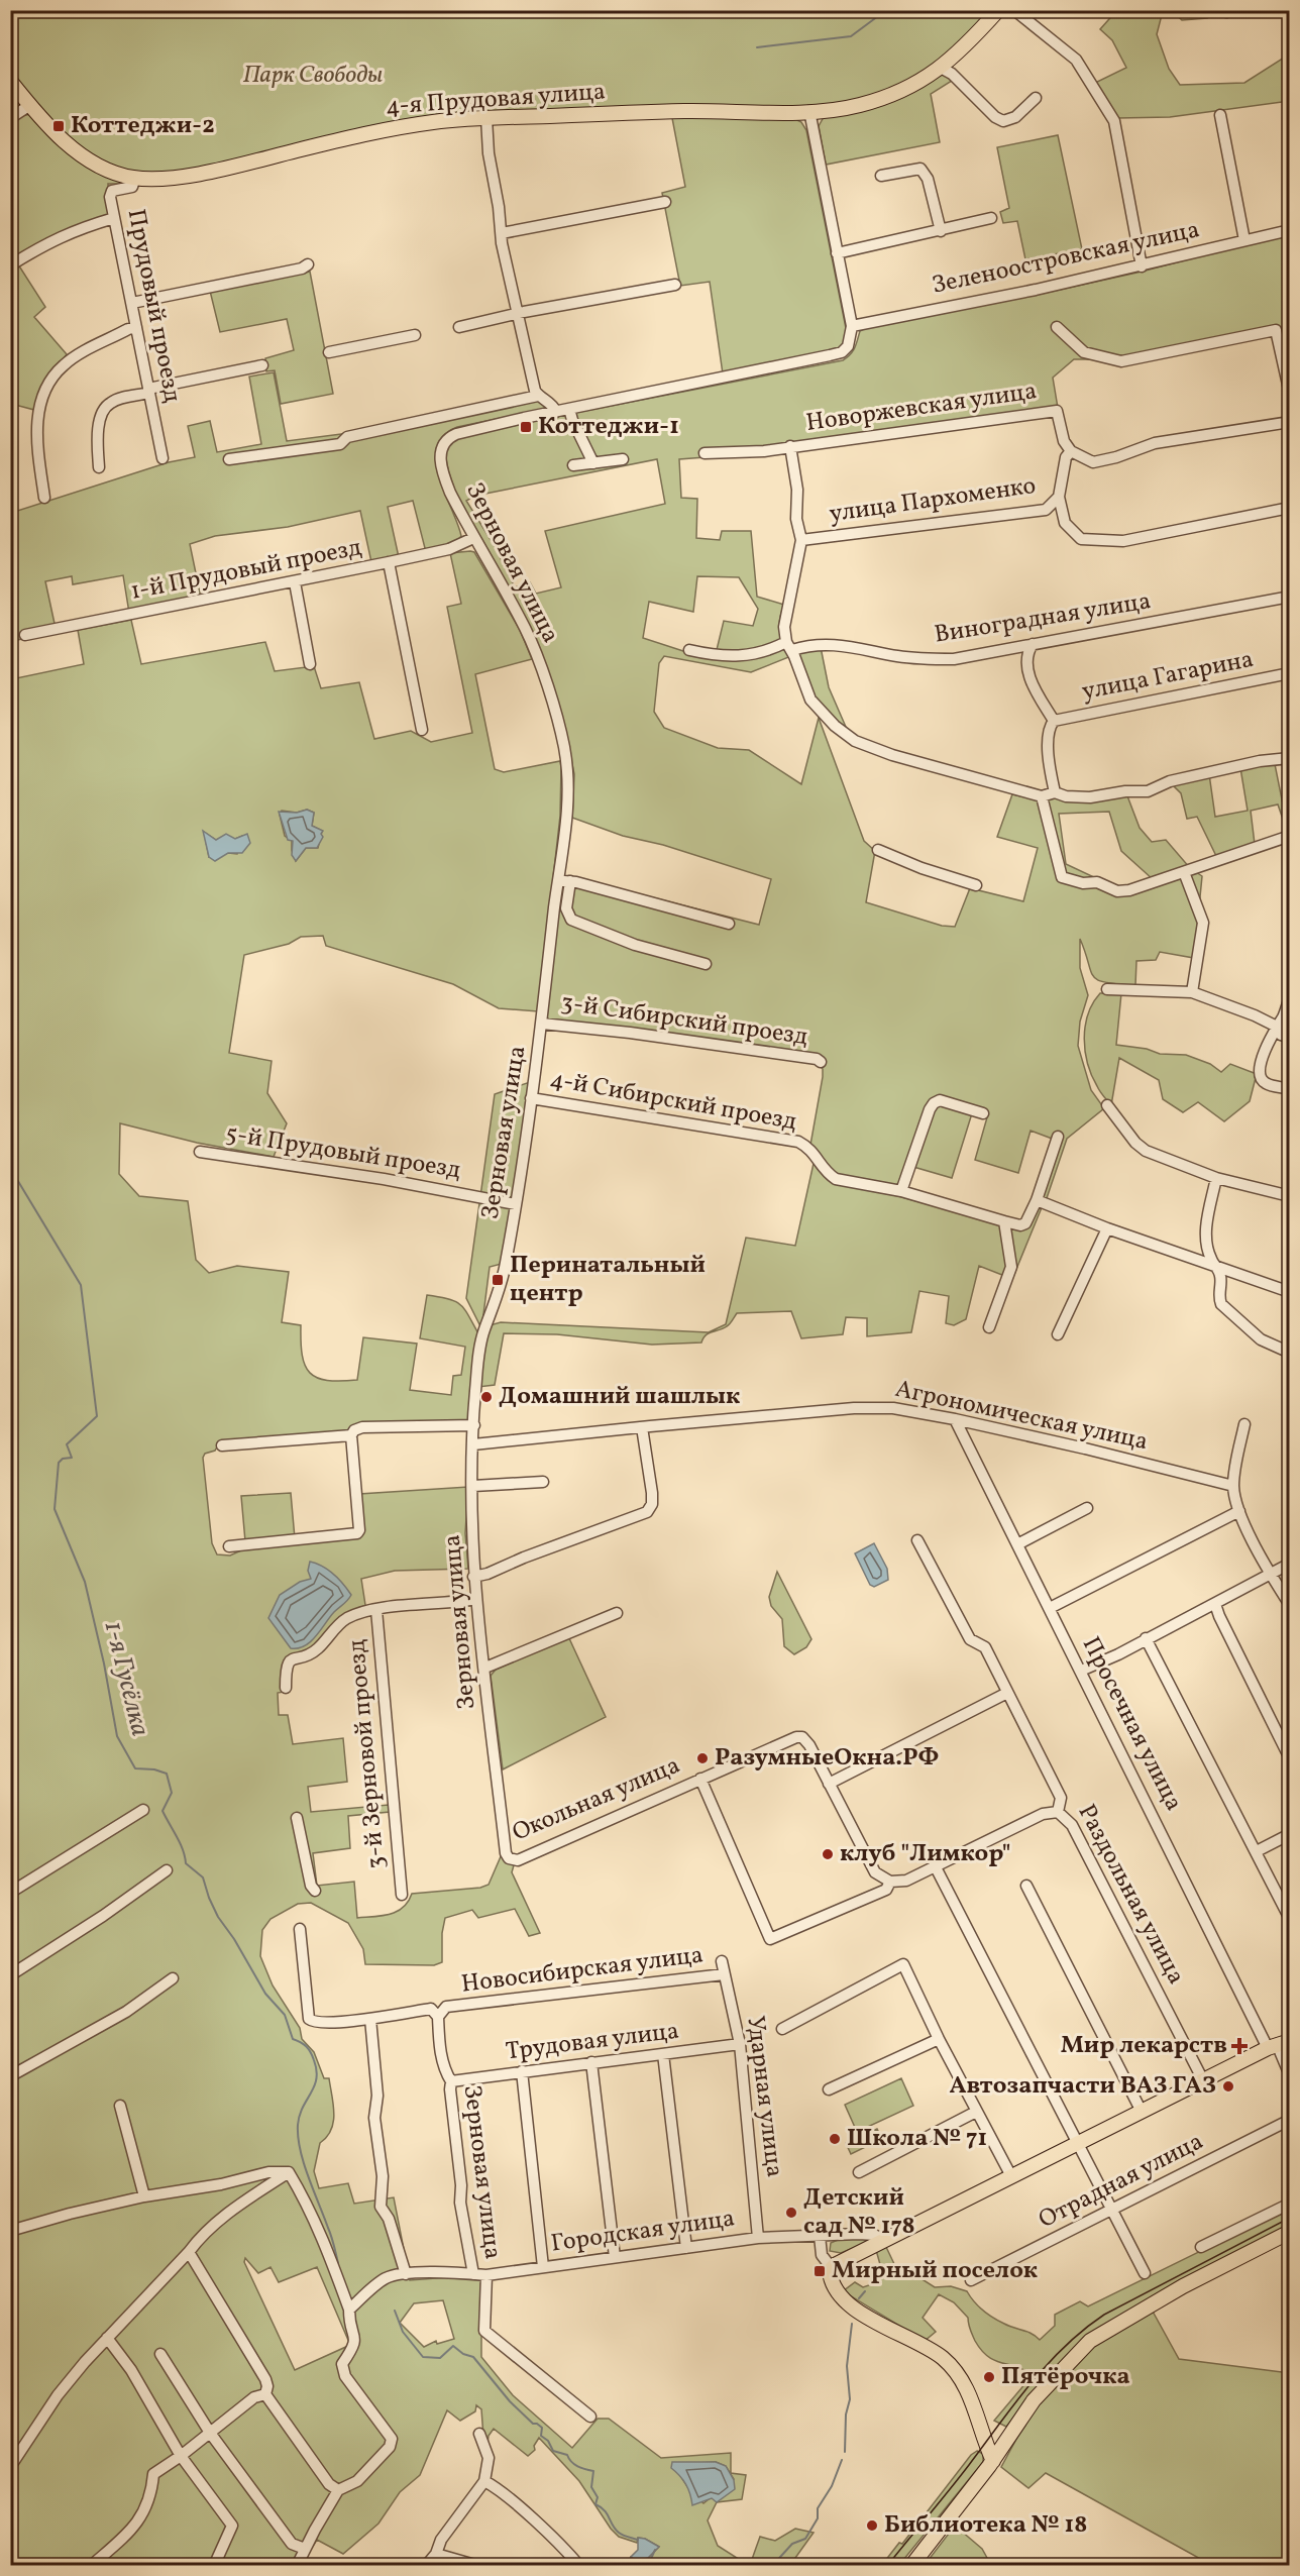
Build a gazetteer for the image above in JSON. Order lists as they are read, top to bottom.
{
  "streets": {
    "main road": ["4-я Прудовая улица"],
    "street": [
      "Зеленоостровская улица",
      "Прудовый проезд",
      "Новоржевская улица",
      "улица Пархоменко",
      "Зерновая улица",
      "1-й Прудовый проезд",
      "Виноградная улица",
      "улица Гагарина",
      "3-й Сибирский проезд",
      "4-й Сибирский проезд",
      "5-й Прудовый проезд",
      "Агрономическая улица",
      "Просечная улица",
      "3-й Зерновой проезд",
      "Окольная улица",
      "Раздольная улица",
      "Новосибирская улица",
      "Трудовая улица",
      "Ударная улица",
      "Отрадная улица",
      "Городская улица"
    ]
  },
  "crossings": [
    ["4-я Прудовая улица", "Прудовый проезд"],
    ["Зерновая улица", "1-й Прудовый проезд"],
    ["Зерновая улица", "3-й Сибирский проезд"],
    ["Зерновая улица", "4-й Сибирский проезд"],
    ["Зерновая улица", "5-й Прудовый проезд"],
    ["Зерновая улица", "Агрономическая улица"],
    ["Зерновая улица", "Окольная улица"],
    ["Зерновая улица", "Новосибирская улица"],
    ["Зерновая улица", "Трудовая улица"],
    ["Зерновая улица", "Городская улица"],
    ["Агрономическая улица", "Просечная улица"],
    ["Новосибирская улица", "Ударная улица"],
    ["Трудовая улица", "Ударная улица"],
    ["Ударная улица", "Городская улица"]
  ],
  "water": ["1-я Гусёлка"],
  "parks": ["Парк Свободы"],
  "places": {
    "transit": [
      "Коттеджи-2",
      "Коттеджи-1",
      "Перинатальный центр",
      "Мирный поселок"
    ],
    "other": [
      "Домашний шашлык",
      "РазумныеОкна.РФ",
      "клуб \"Лимкор\"",
      "Автозапчасти ВАЗ ГАЗ",
      "Школа № 71",
      "Детский сад № 178",
      "Пятёрочка",
      "Библиотека № 18"
    ],
    "health": ["Мир лекарств"]
  }
}
